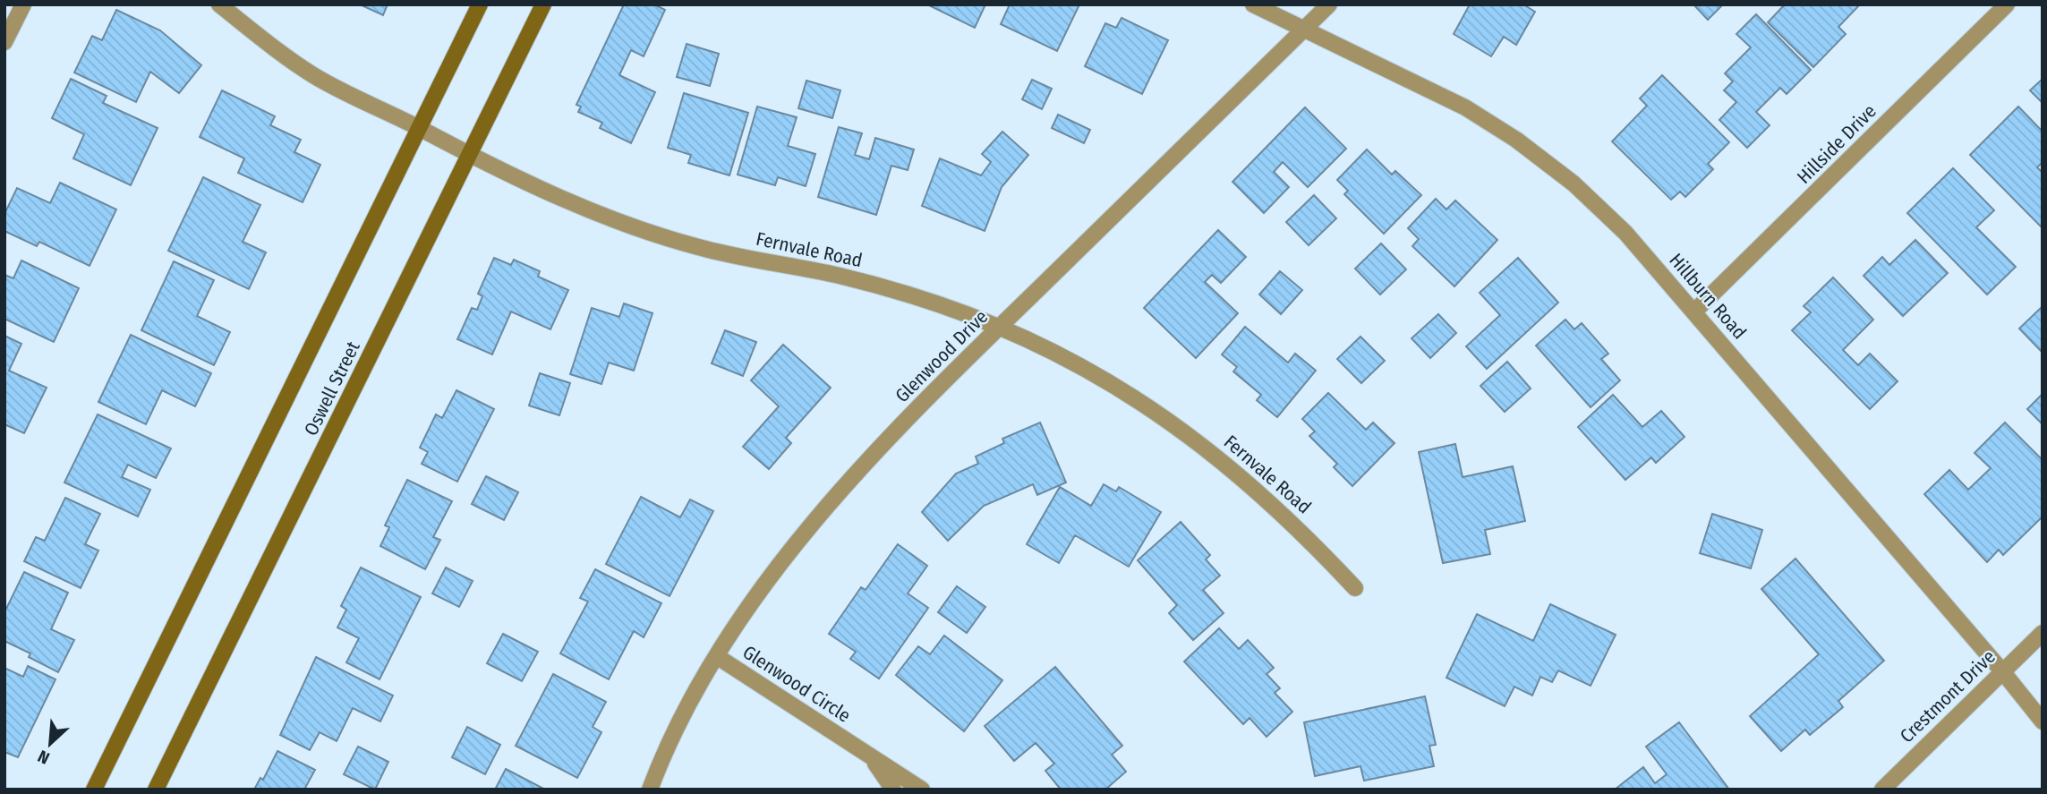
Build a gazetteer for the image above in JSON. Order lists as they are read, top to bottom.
{
  "streets": {
    "main road": ["Oswell Street"],
    "street": [
      "Hillside Drive",
      "Fernvale Road",
      "Hillburn Road",
      "Glenwood Drive",
      "Glenwood Circle",
      "Crestmont Drive"
    ]
  },
  "crossings": [
    ["Hillside Drive", "Hillburn Road"],
    ["Fernvale Road", "Glenwood Drive"],
    ["Fernvale Road", "Oswell Street"],
    ["Hillburn Road", "Glenwood Drive"],
    ["Hillburn Road", "Crestmont Drive"],
    ["Glenwood Drive", "Glenwood Circle"]
  ],
  "north": "bottom left"
}
